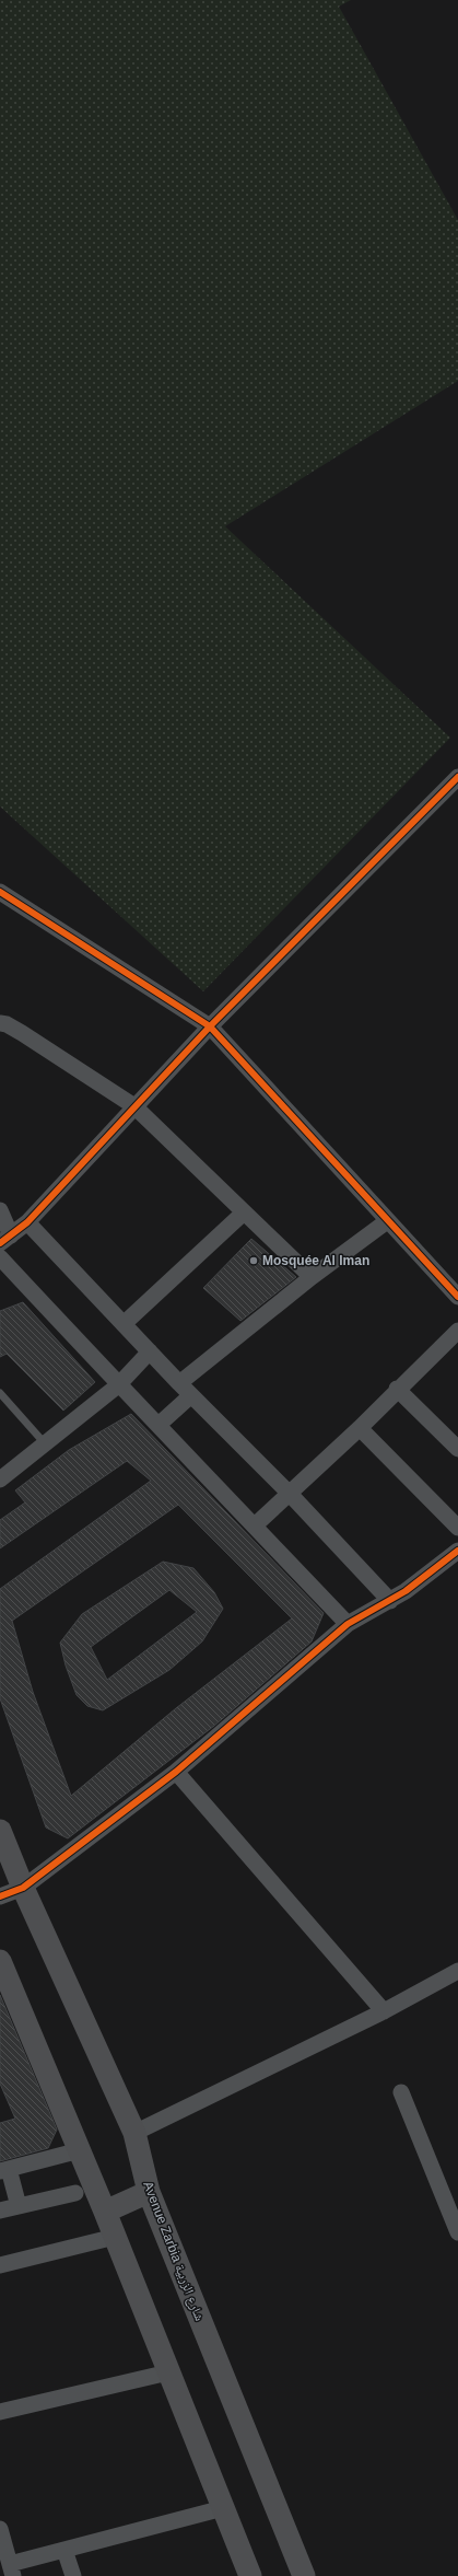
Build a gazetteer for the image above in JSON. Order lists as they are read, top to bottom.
{
  "streets": {
    "main road": ["Avenue Zarbia شارع الزربية"]
  },
  "places": ["Mosquée Al Iman"]
}
